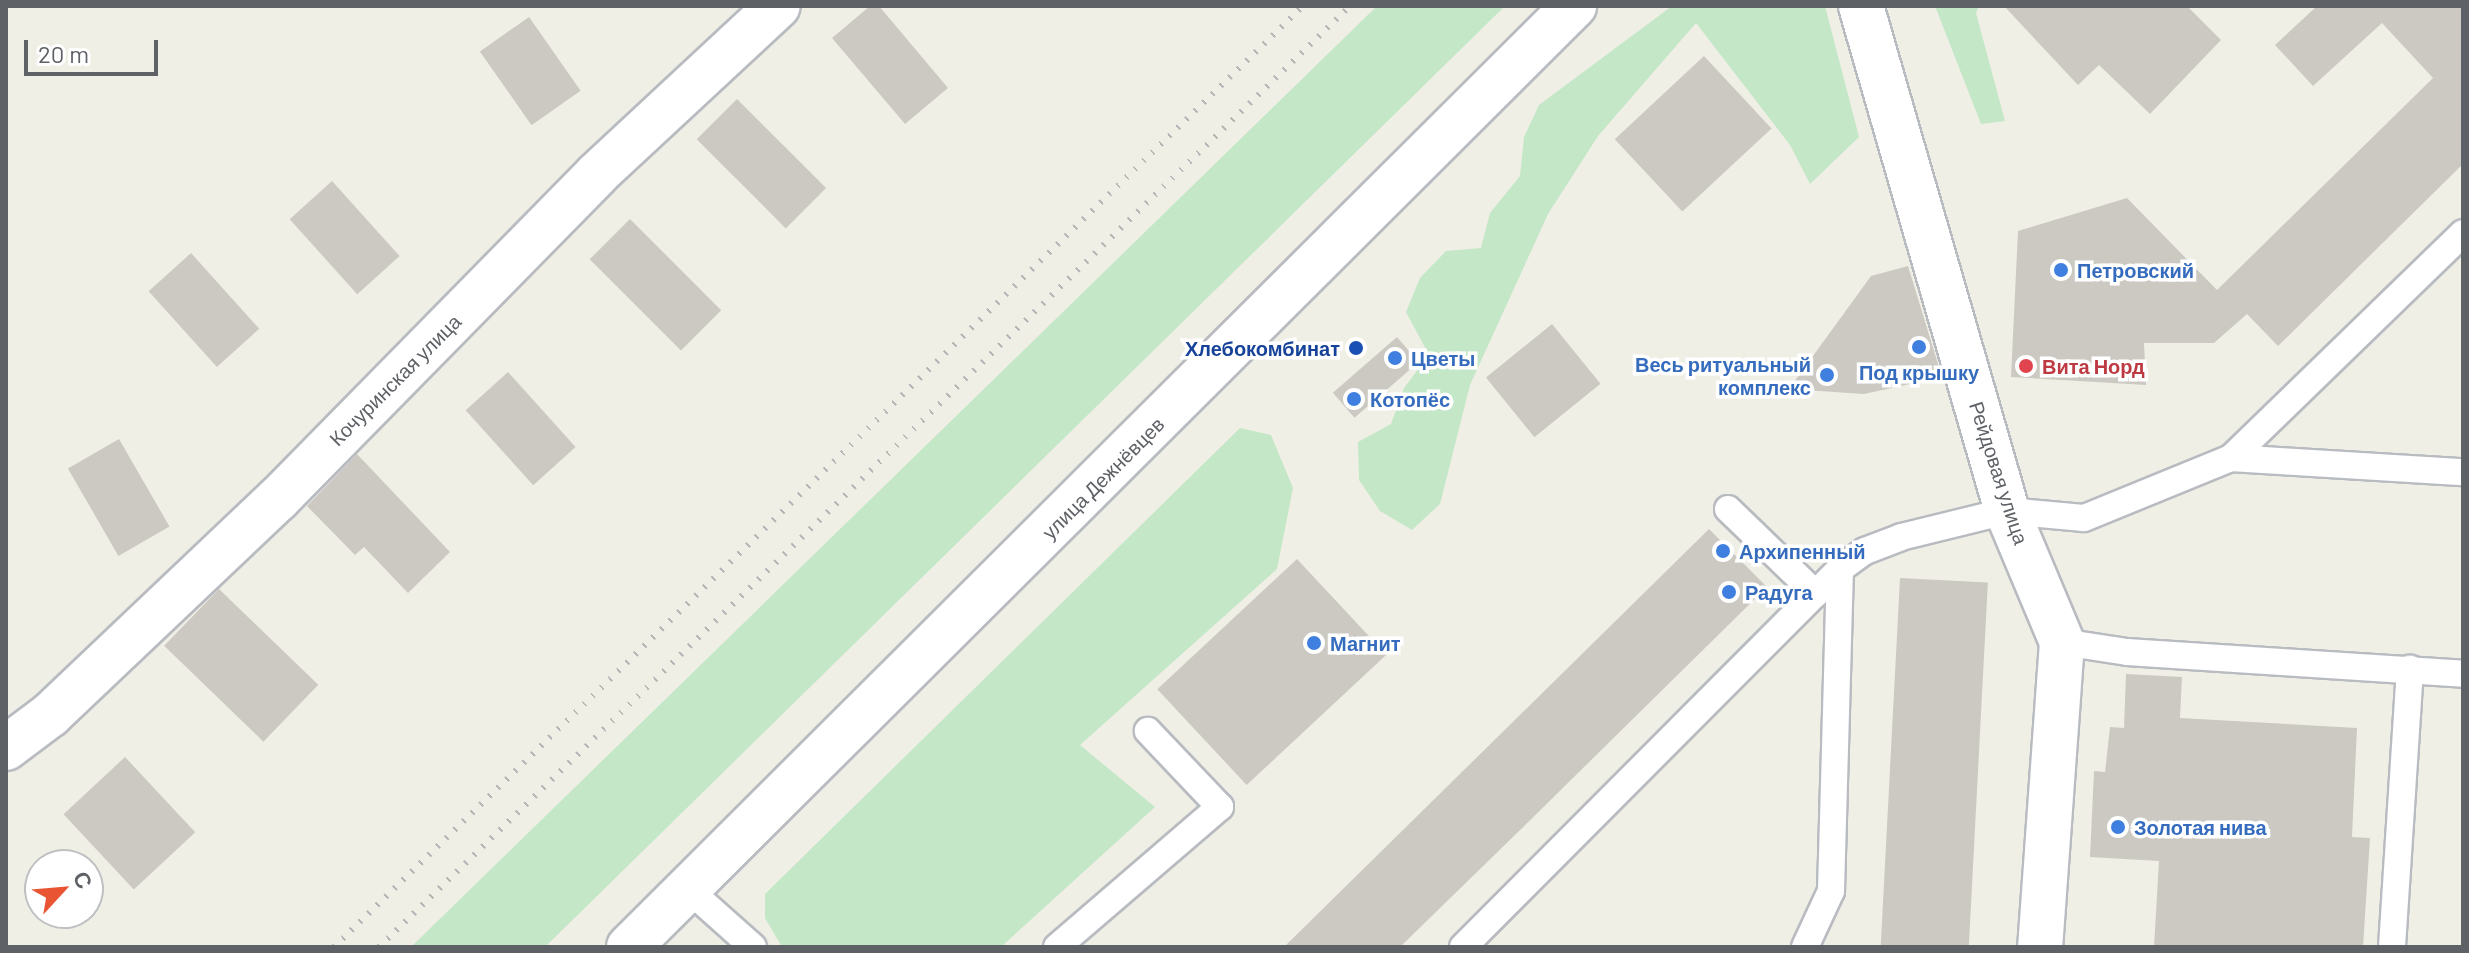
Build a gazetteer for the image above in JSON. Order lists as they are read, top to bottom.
{
  "streets": {
    "street": ["Кочуринская улица", "Рейдовая улица", "улица Дежнёвцев"]
  },
  "places": [
    "Петровский",
    "Под крышку",
    "Хлебокомбинат",
    "Цветы",
    "Вита Норд",
    "Весь ритуальный комплекс",
    "Котопёс",
    "Архипенный",
    "Радуга",
    "Магнит",
    "Золотая нива"
  ],
  "scale_bar": "20 m",
  "north": "top right"
}
